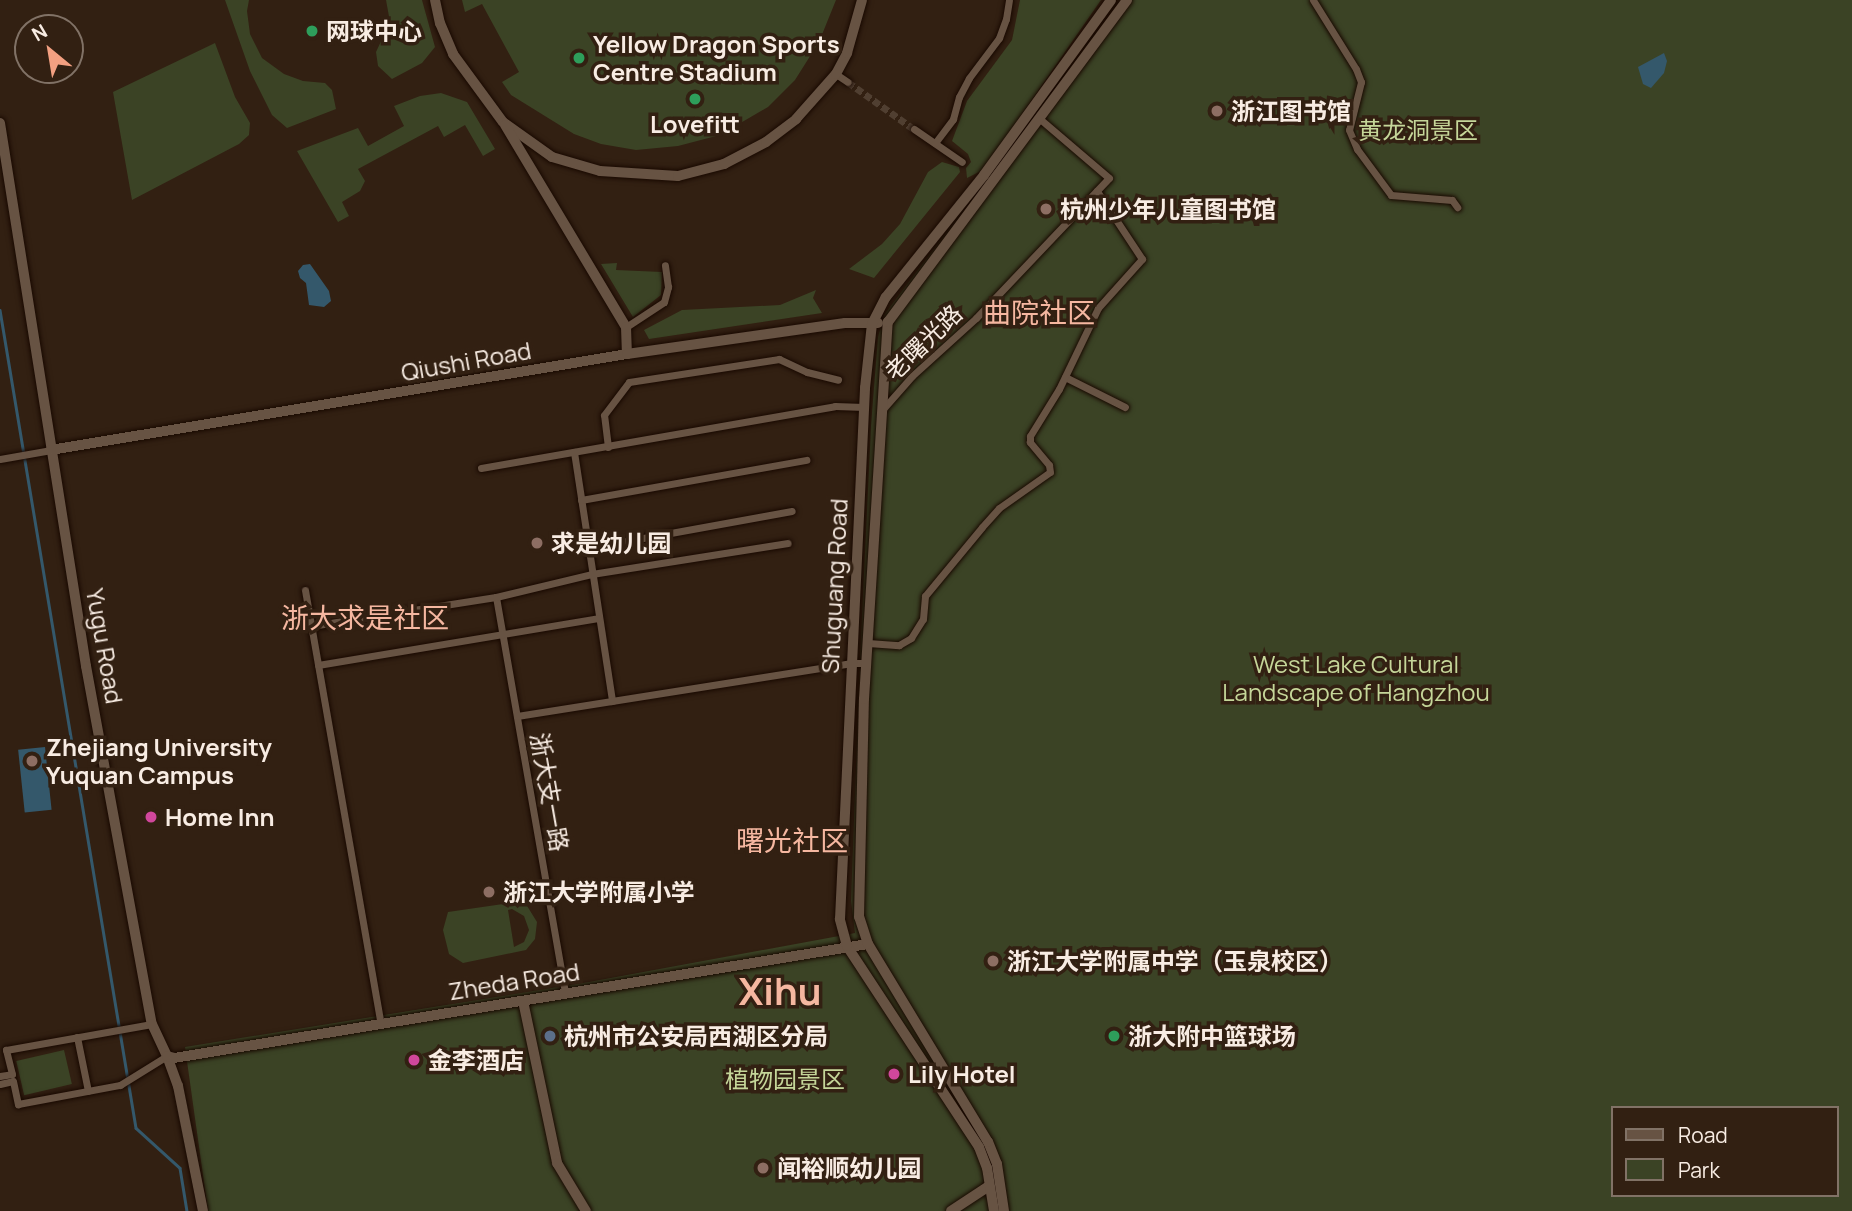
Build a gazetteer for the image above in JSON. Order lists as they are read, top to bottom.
{
  "streets": {
    "main road": [
      "Qiushi Road",
      "Shuguang Road",
      "Yugu Road",
      "Zheda Road"
    ],
    "street": ["老曙光路", "浙大支一路"]
  },
  "crossings": [
    ["老曙光路", "Shuguang Road"],
    ["Qiushi Road", "Shuguang Road"],
    ["Qiushi Road", "Yugu Road"],
    ["Shuguang Road", "Zheda Road"],
    ["Yugu Road", "Zheda Road"],
    ["浙大支一路", "Zheda Road"]
  ],
  "districts": [
    "曲院社区",
    "浙大求是社区",
    "曙光社区",
    "Xihu"
  ],
  "parks": ["黄龙洞景区", "West Lake Cultural Landscape of Hangzhou", "植物园景区"],
  "places": [
    "网球中心",
    "Yellow Dragon Sports Centre Stadium",
    "Lovefitt",
    "浙江图书馆",
    "杭州少年儿童图书馆",
    "求是幼儿园",
    "Zhejiang University Yuquan Campus",
    "Home Inn",
    "浙江大学附属小学",
    "浙江大学附属中学（玉泉校区）",
    "杭州市公安局西湖区分局",
    "浙大附中篮球场",
    "金李酒店",
    "Lily Hotel",
    "闻裕顺幼儿园"
  ],
  "legend": ["Road", "Park"],
  "north": "top left"
}
